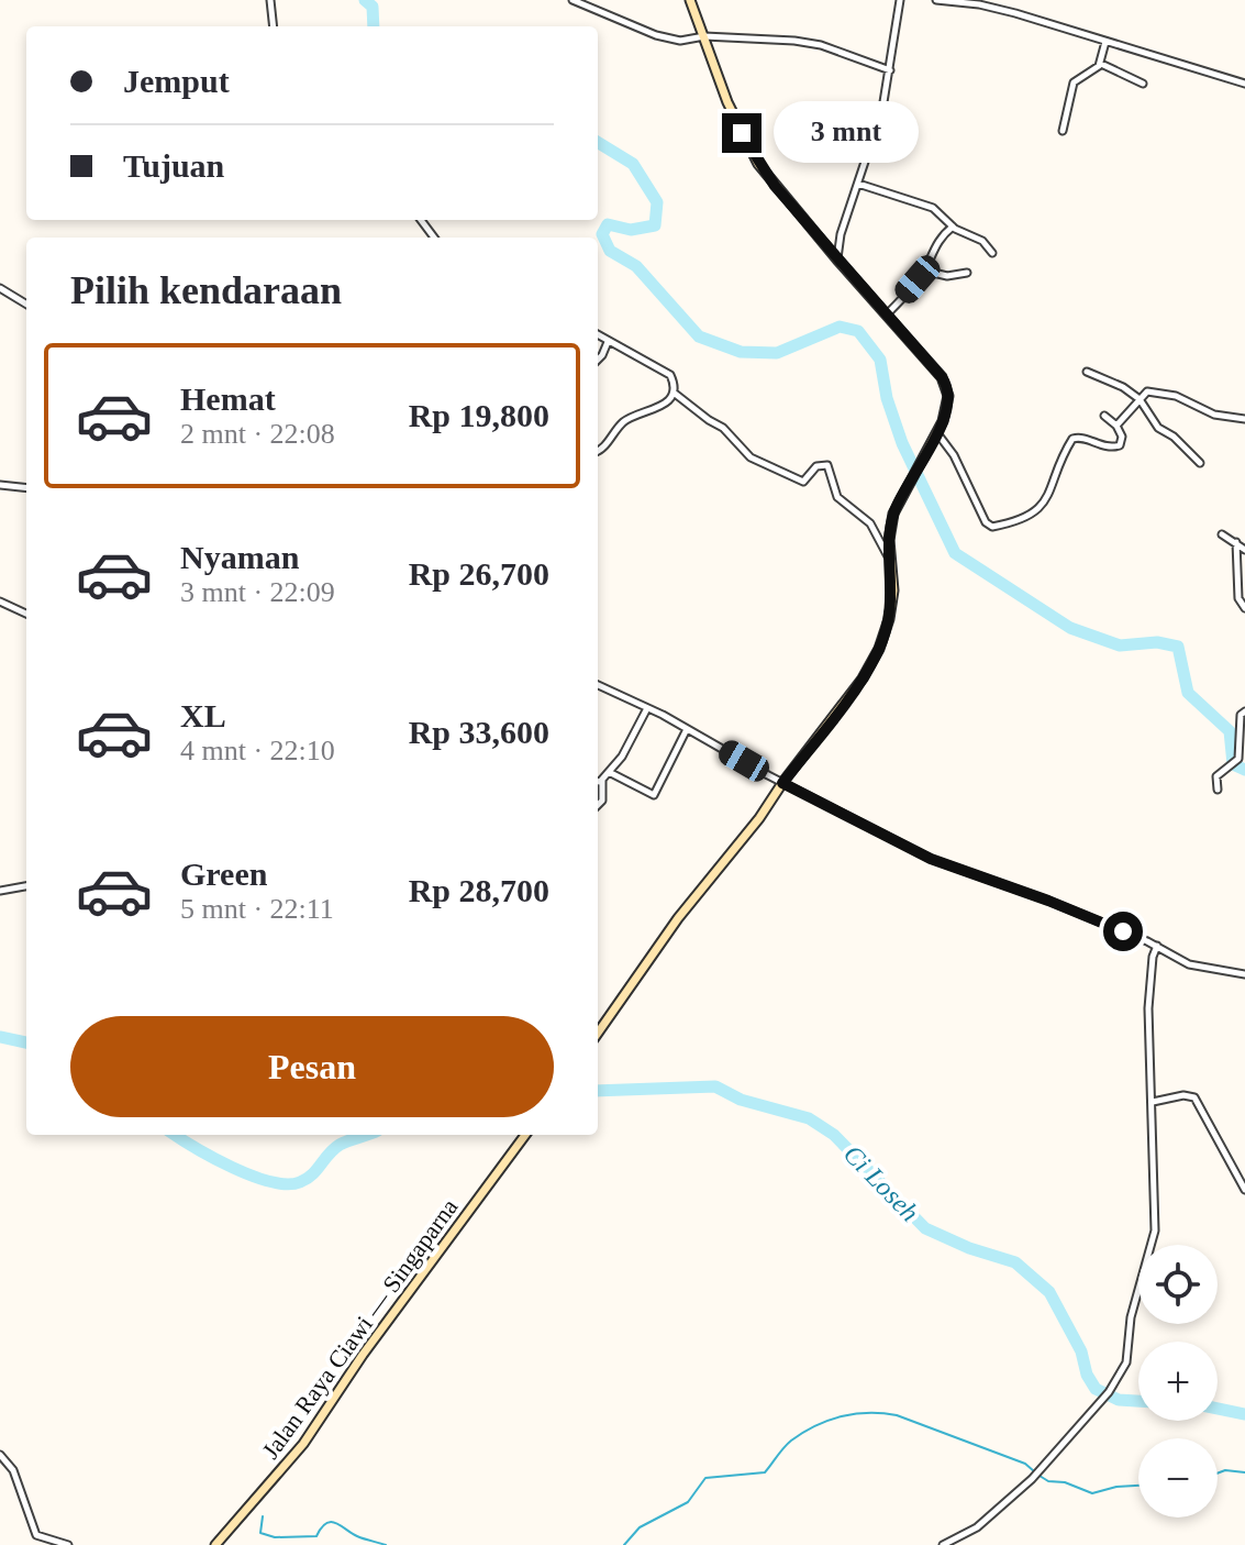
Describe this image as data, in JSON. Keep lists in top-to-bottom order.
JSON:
{
  "streets": {
    "main road": ["Jalan Raya Ciawi — Singaparna"]
  },
  "water": ["Ci Loseh"],
  "page": {
    "banner": ["Jemput", "Tujuan"],
    "bubble": "3 mnt",
    "heading": "Pilih kendaraan",
    "list": [
      {
        "name": "Hemat",
        "note": "2 mnt · 22:08",
        "value": "Rp 19,800"
      },
      {
        "name": "Nyaman",
        "note": "3 mnt · 22:09",
        "value": "Rp 26,700"
      },
      {
        "name": "XL",
        "note": "4 mnt · 22:10",
        "value": "Rp 33,600"
      },
      {
        "name": "Green",
        "note": "5 mnt · 22:11",
        "value": "Rp 28,700"
      }
    ],
    "buttons": "Pesan",
    "map_buttons": ["+", "−"]
  }
}
